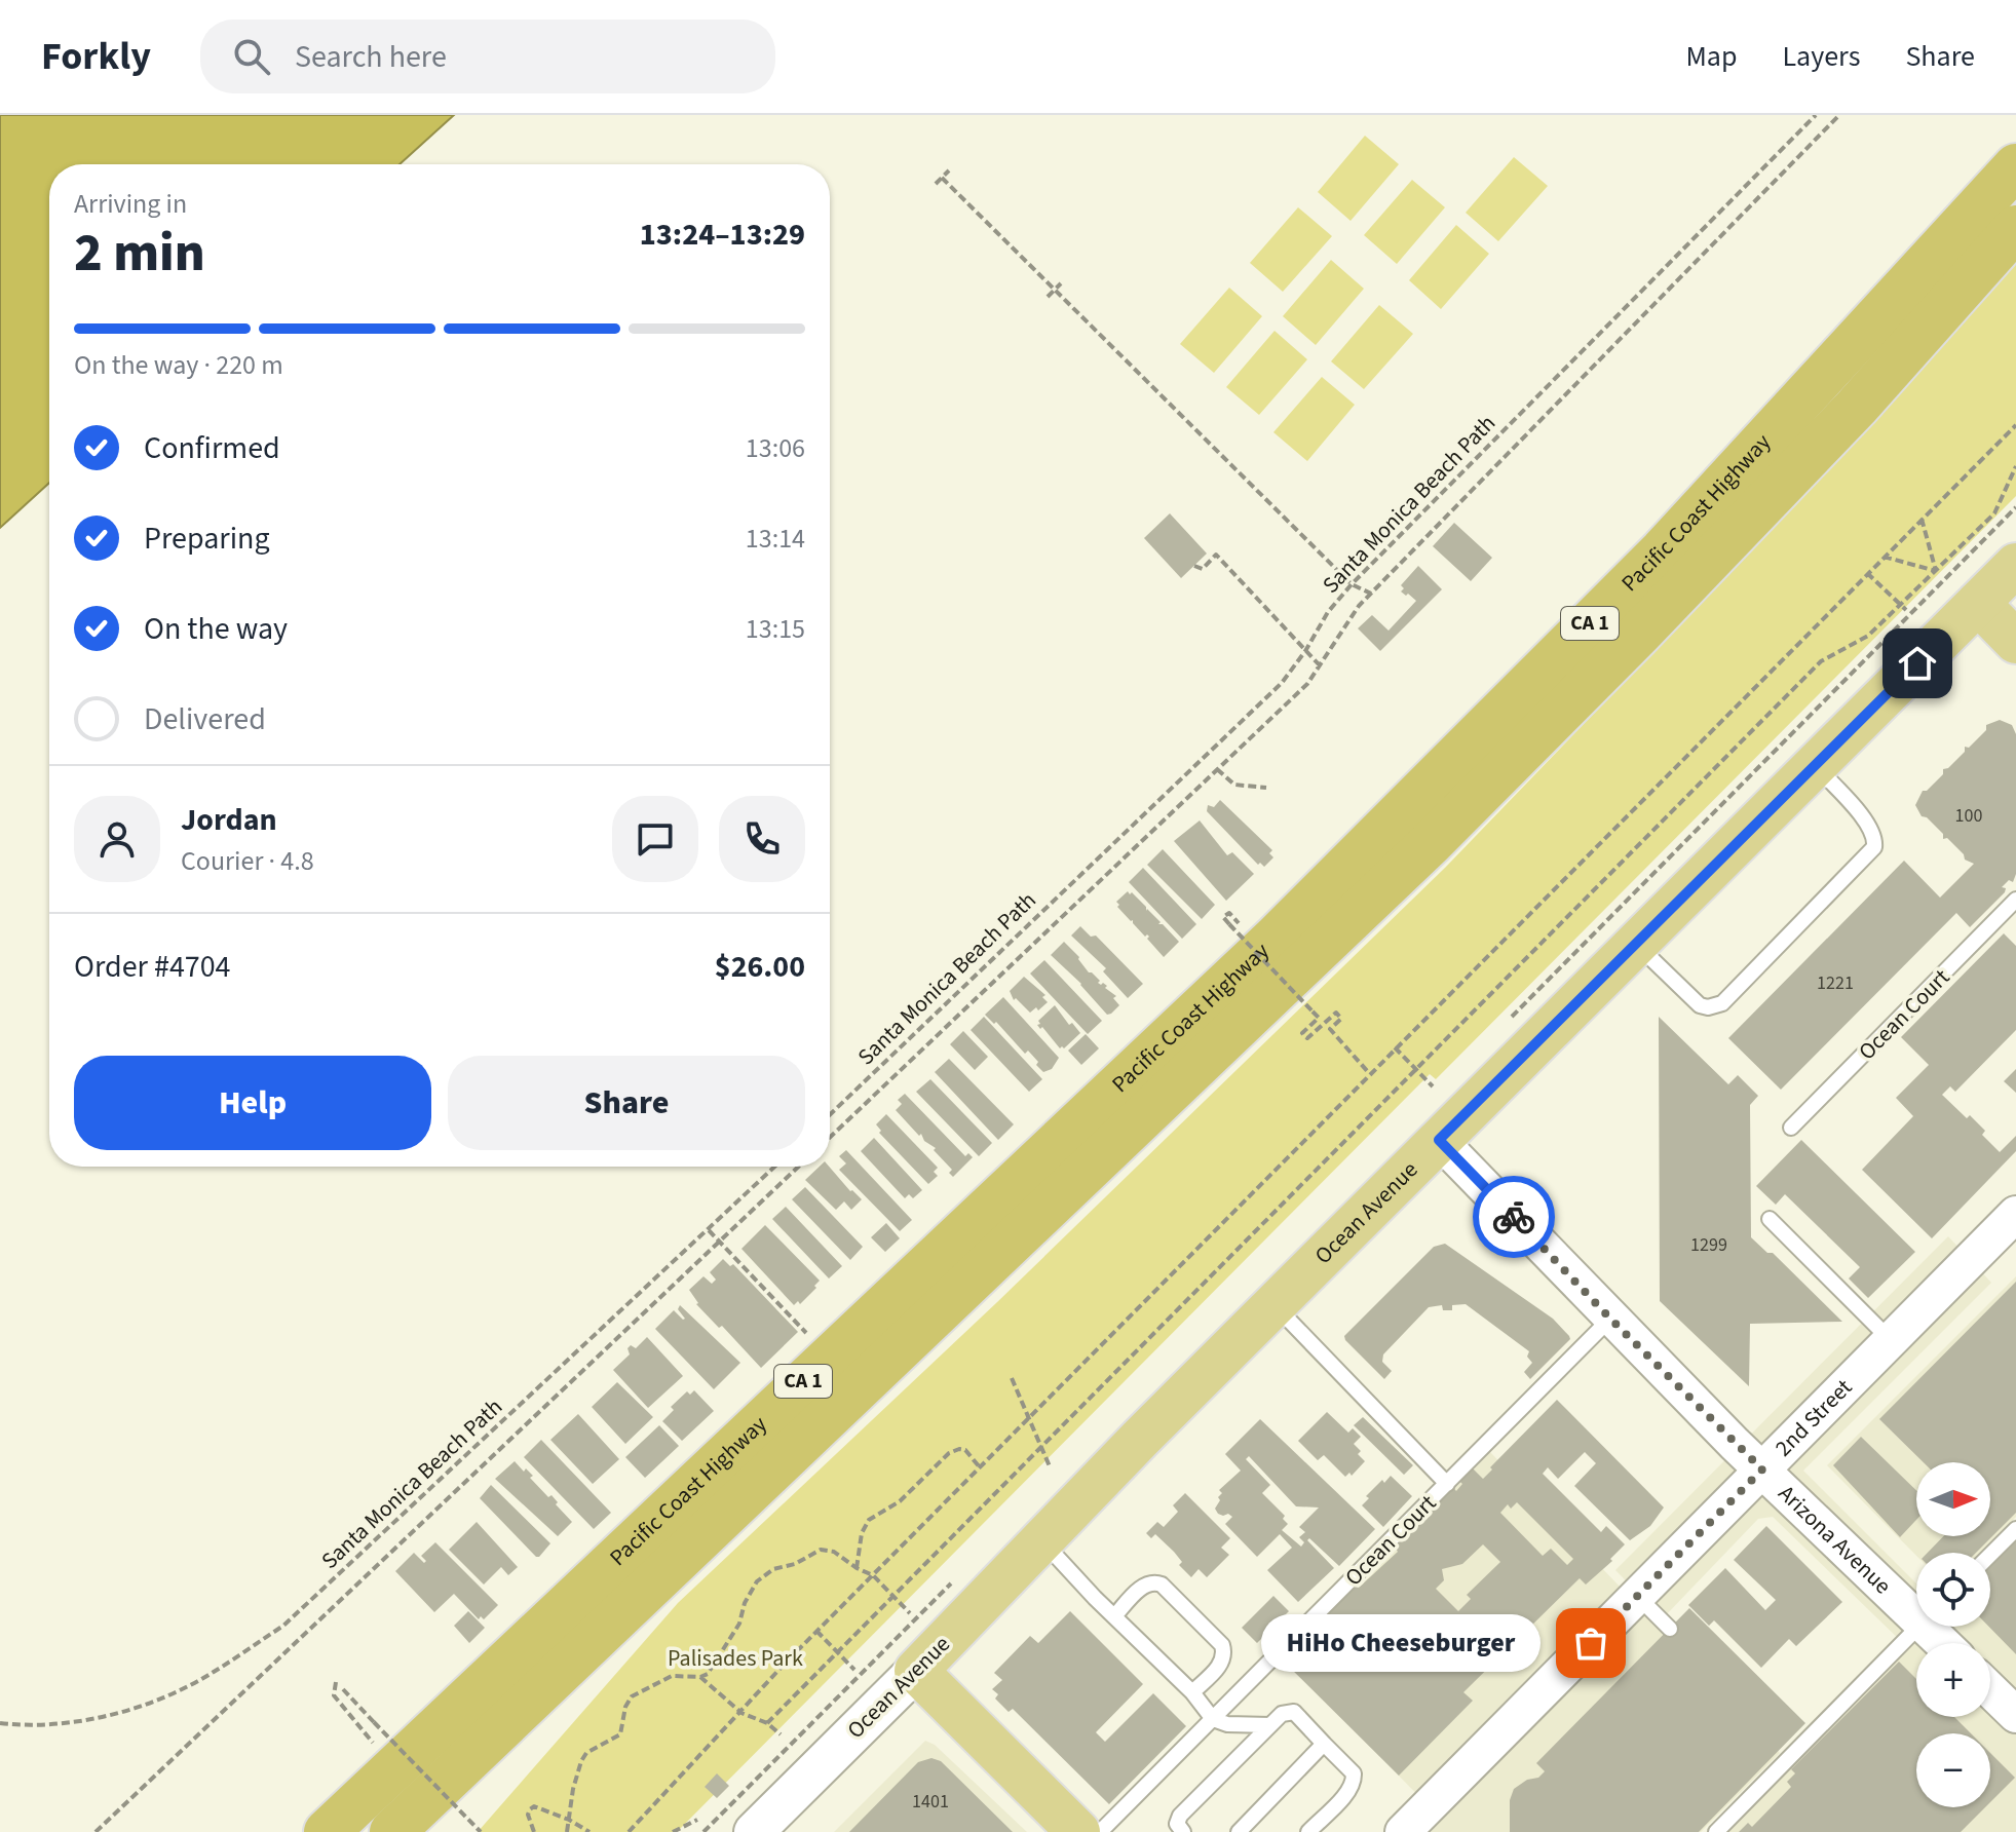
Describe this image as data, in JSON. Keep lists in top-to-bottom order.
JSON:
{
  "streets": {
    "highway": ["Pacific Coast Highway", "CA 1"],
    "main road": ["Ocean Avenue"],
    "street": ["2nd Street", "Arizona Avenue"],
    "lane": ["Ocean Court"],
    "path": ["Santa Monica Beach Path"]
  },
  "crossings": [
    ["Ocean Court", "Arizona Avenue"],
    ["Ocean Avenue", "Arizona Avenue"],
    ["2nd Street", "Arizona Avenue"]
  ],
  "parks": ["Palisades Park"],
  "places": ["HiHo Cheeseburger"],
  "house_numbers": [
    "100",
    "1221",
    "1299",
    "1401"
  ],
  "north": "right",
  "page": {
    "header": "Forkly",
    "search": "Search here",
    "nav": ["Map", "Layers", "Share"],
    "heading": ["2 min", "Arriving in", "13:24–13:29"],
    "panel": [
      "Jordan",
      "Courier · 4.8",
      "Order #4704",
      "$26.00"
    ],
    "bar": "On the way · 220 m",
    "list": [
      ["Confirmed", "13:06"],
      ["Preparing", "13:14"],
      ["On the way", "13:15"],
      "Delivered"
    ],
    "buttons": ["Help", "Share"],
    "map_buttons": ["+", "−"],
    "bubble": "HiHo Cheeseburger"
  }
}
